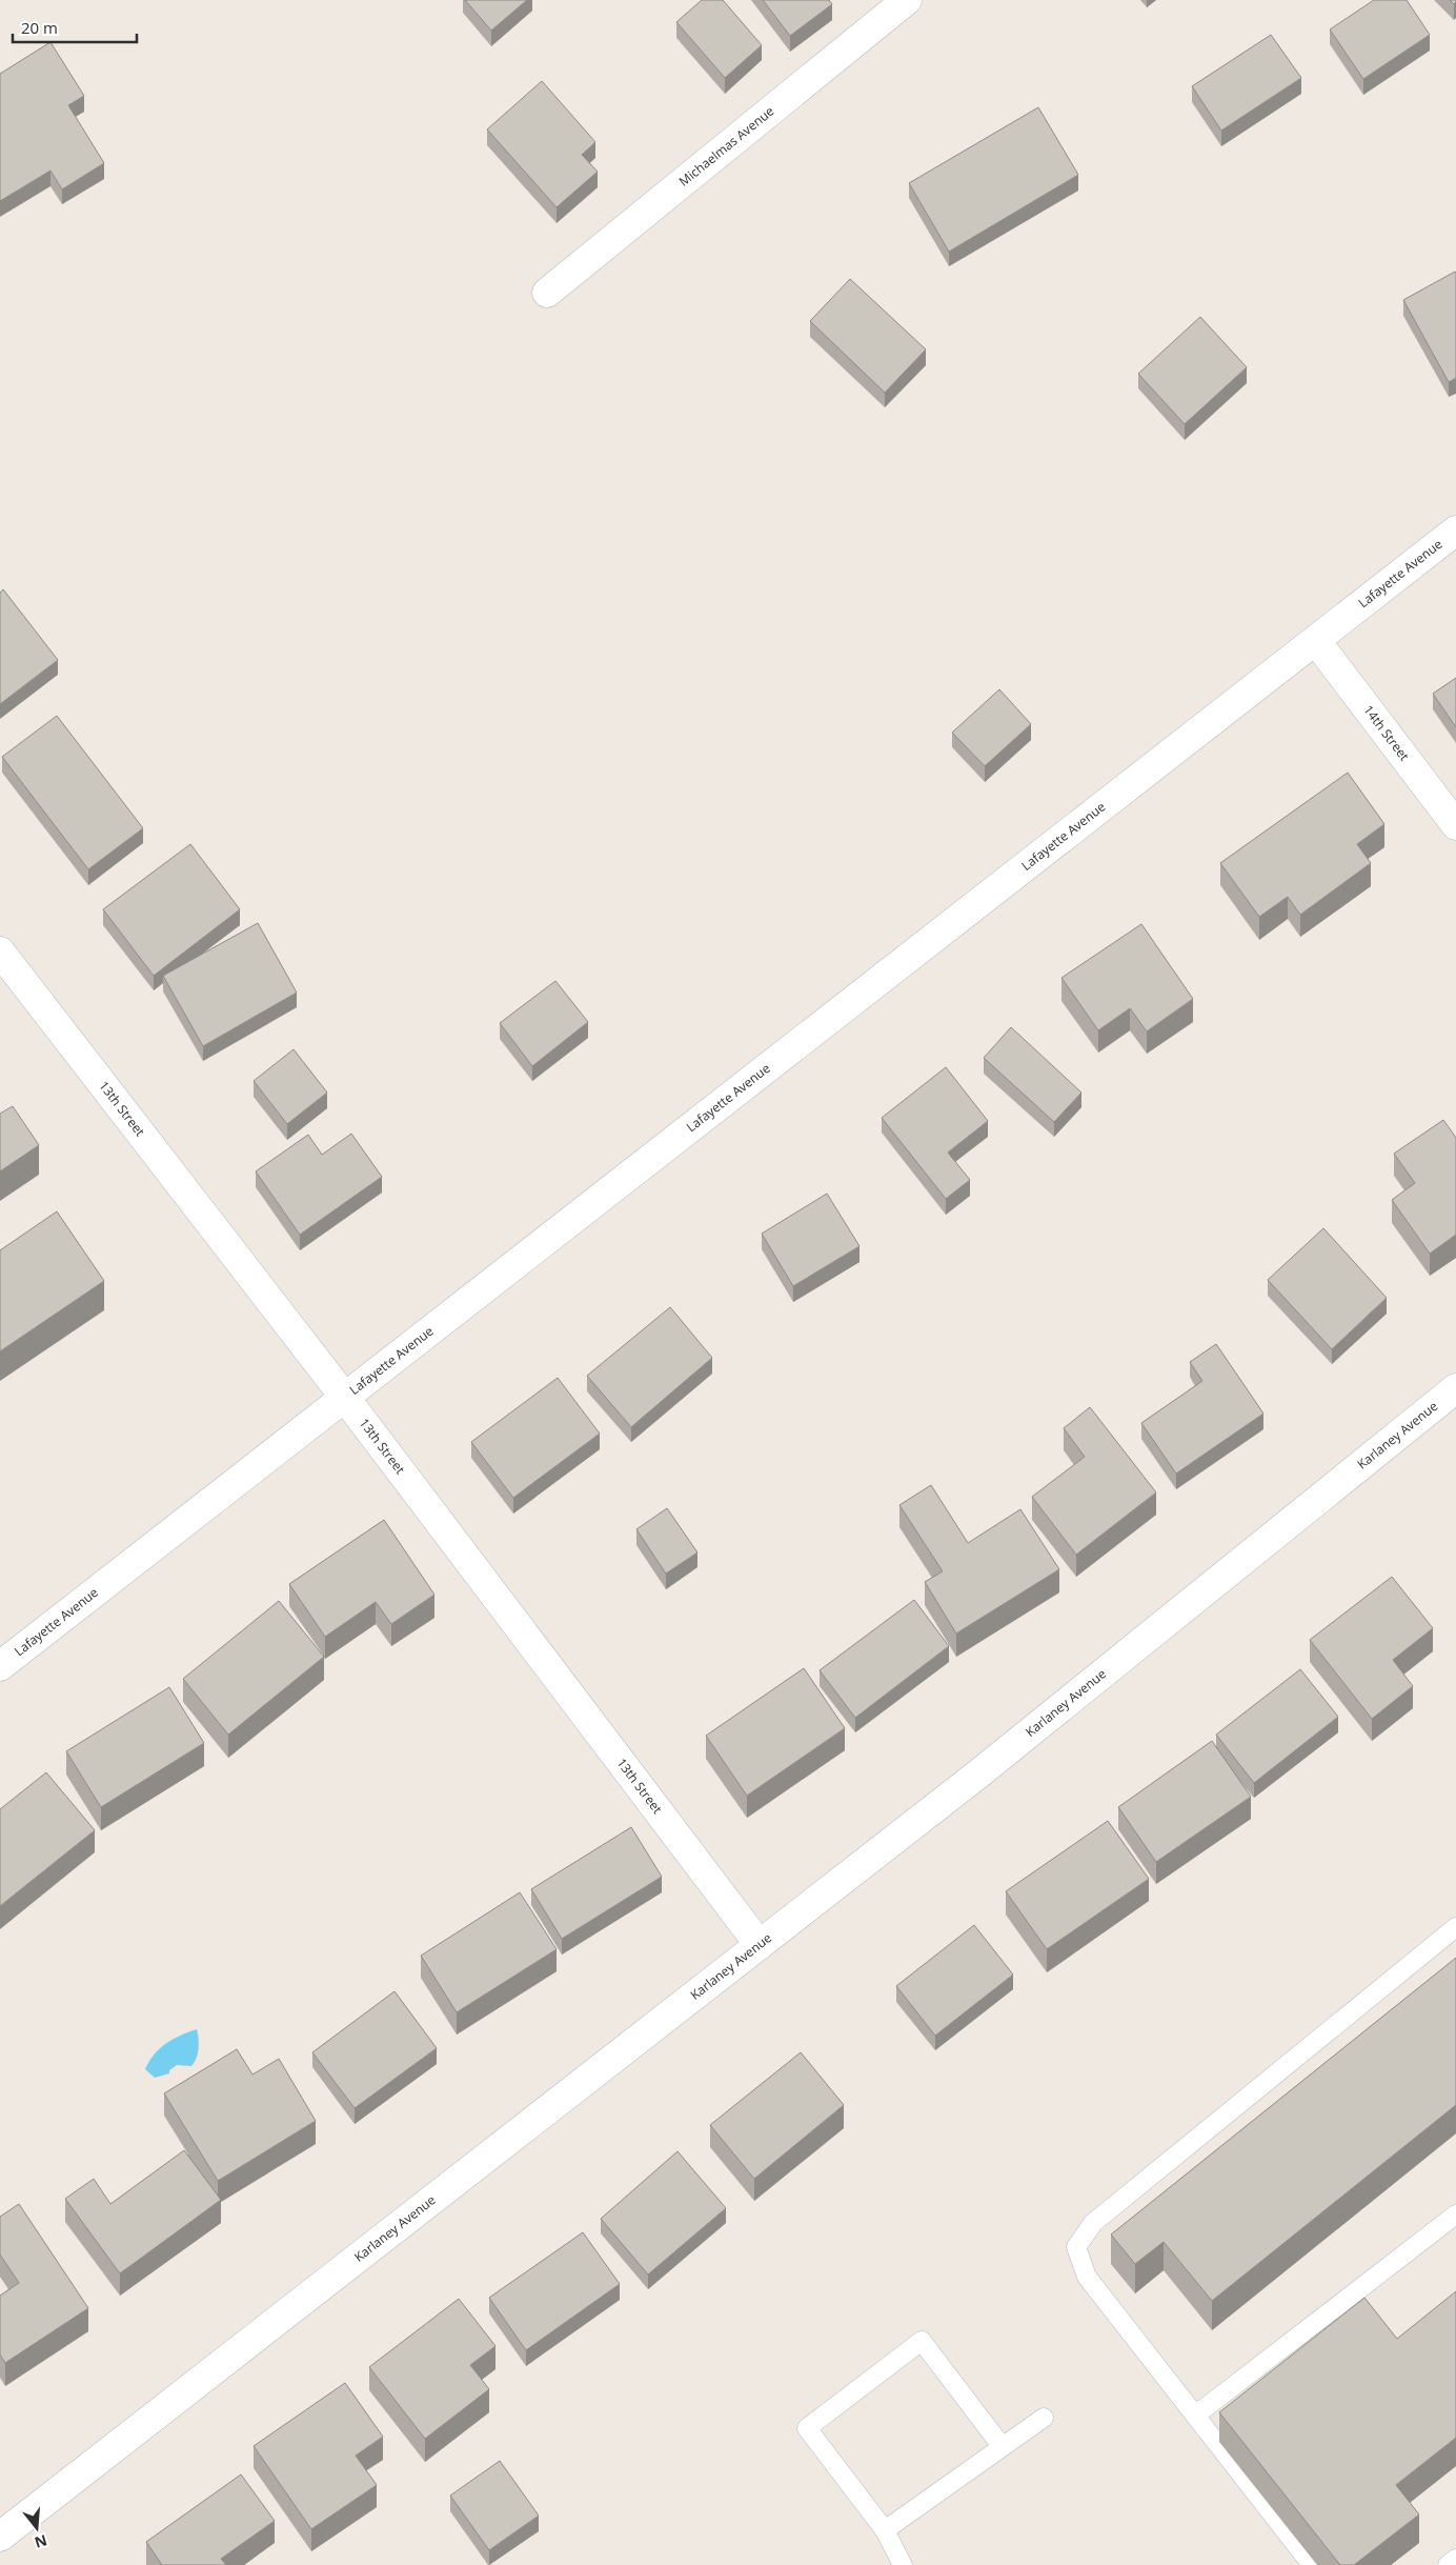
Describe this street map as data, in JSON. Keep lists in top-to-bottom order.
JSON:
{
  "streets": {
    "street": [
      "Michaelmas Avenue",
      "Lafayette Avenue",
      "14th Street",
      "13th Street",
      "Karlaney Avenue"
    ]
  },
  "crossings": [
    ["Lafayette Avenue", "14th Street"],
    ["Lafayette Avenue", "13th Street"],
    ["13th Street", "Karlaney Avenue"]
  ],
  "scale_bar": "20 m",
  "north": "bottom"
}
